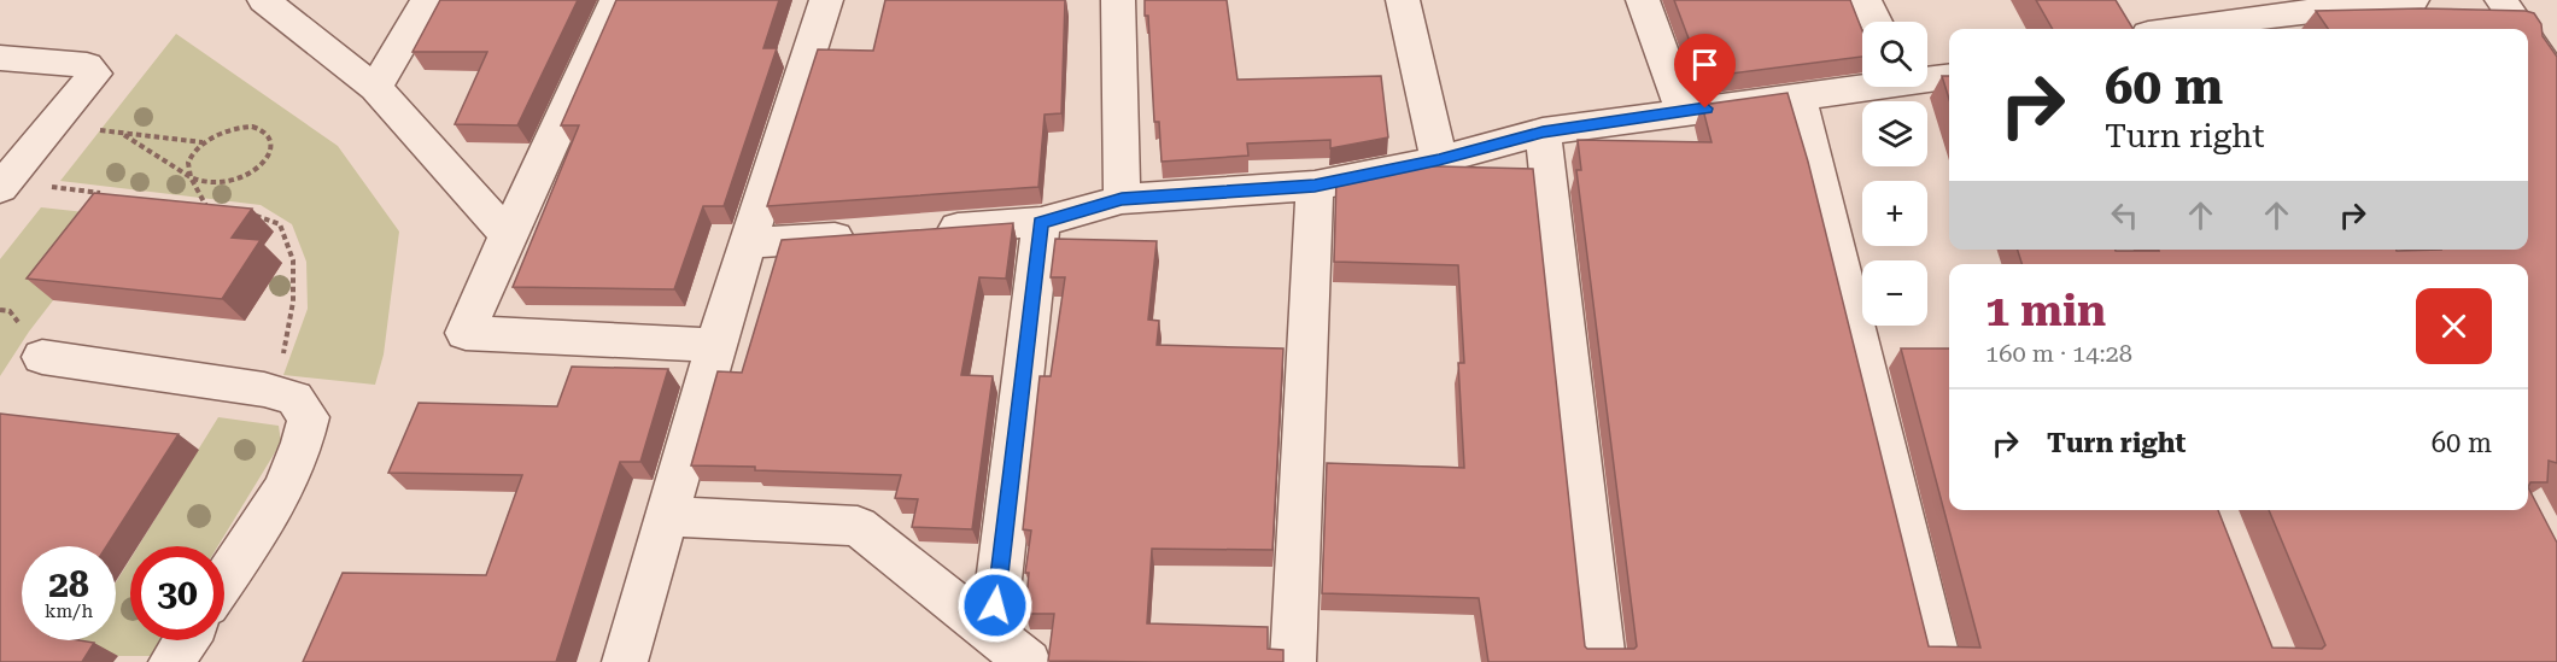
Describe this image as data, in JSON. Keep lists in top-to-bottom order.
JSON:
{
  "page": {
    "map_buttons": ["+", "−"],
    "turn": ["60 m", "Turn right"],
    "heading": ["1 min", "160 m · 14:28"],
    "list": [
      {
        "name": "Turn right",
        "value": "60 m"
      }
    ],
    "speed": "28 km/h",
    "limit": "30"
  }
}
